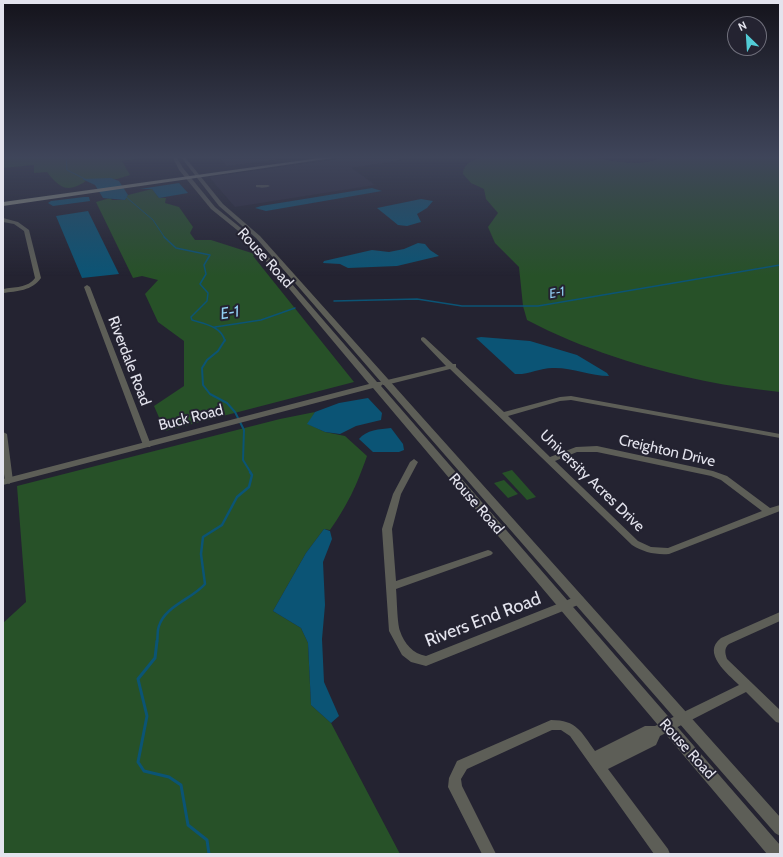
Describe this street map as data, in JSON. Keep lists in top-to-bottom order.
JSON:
{
  "streets": {
    "street": [
      "Rouse Road",
      "Riverdale Road",
      "Buck Road",
      "Creighton Drive",
      "University Acres Drive",
      "Rivers End Road"
    ]
  },
  "crossings": [
    ["Rouse Road", "Buck Road"],
    ["Rouse Road", "Rivers End Road"],
    ["Riverdale Road", "Buck Road"],
    ["Buck Road", "University Acres Drive"],
    ["Creighton Drive", "University Acres Drive"]
  ],
  "water": ["E-1"],
  "north": "top left"
}
